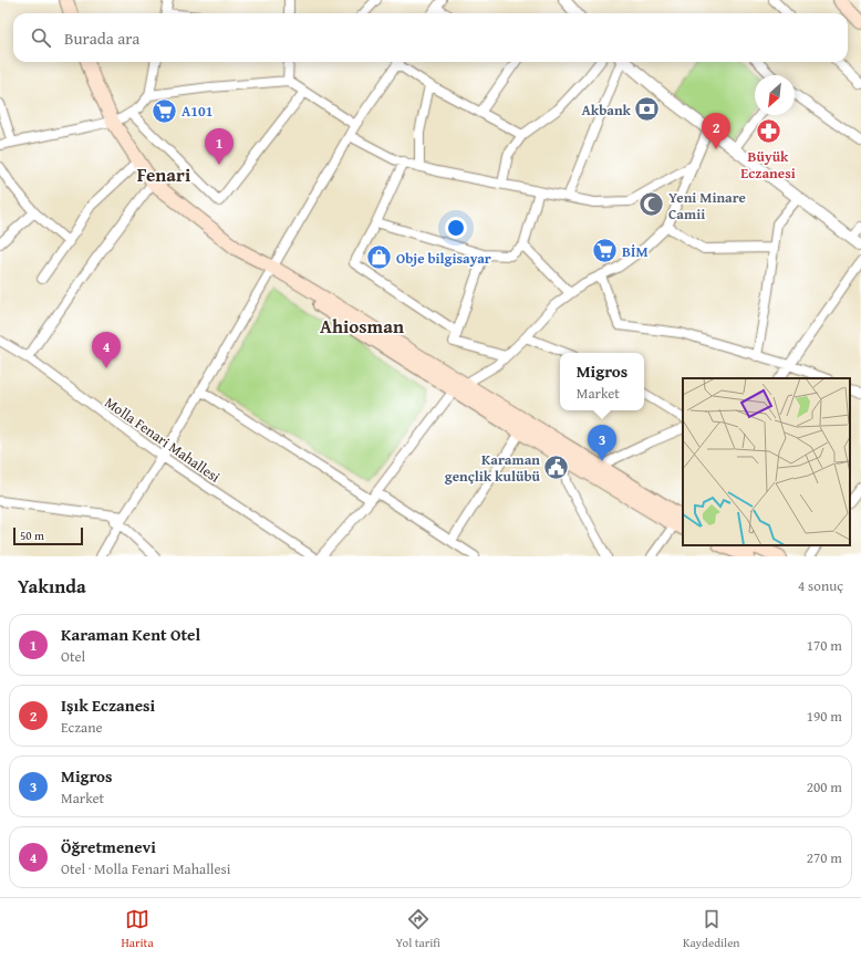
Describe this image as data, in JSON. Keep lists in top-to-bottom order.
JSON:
{
  "streets": {
    "street": ["Molla Fenari Mahallesi"]
  },
  "districts": ["Fenari", "Ahiosman"],
  "places": {
    "bank": ["Akbank"],
    "supermarket": ["A101", "BİM"],
    "pharmacy": ["Büyük Eczanesi"],
    "mosque": ["Yeni Minare Camii"],
    "shop": ["Obje bilgisayar"],
    "public building": ["Karaman gençlik kulübü"]
  },
  "scale_bar": "50 m",
  "north": "bottom left",
  "page": {
    "search": "Burada ara",
    "pins": [
      "2",
      "1",
      "4",
      "3"
    ],
    "popup": ["Migros", "Market"],
    "scale": "50 m",
    "heading": ["Yakında", "4 sonuç"],
    "list": [
      {
        "mark": "1",
        "name": "Karaman Kent Otel",
        "note": "Otel",
        "value": "170 m"
      },
      {
        "mark": "2",
        "name": "Işık Eczanesi",
        "note": "Eczane",
        "value": "190 m"
      },
      {
        "mark": "3",
        "name": "Migros",
        "note": "Market",
        "value": "200 m"
      },
      {
        "mark": "4",
        "name": "Öğretmenevi",
        "note": "Otel · Molla Fenari Mahallesi",
        "value": "270 m"
      }
    ],
    "nav": ["Harita", "Yol tarifi", "Kaydedilen"]
  }
}
